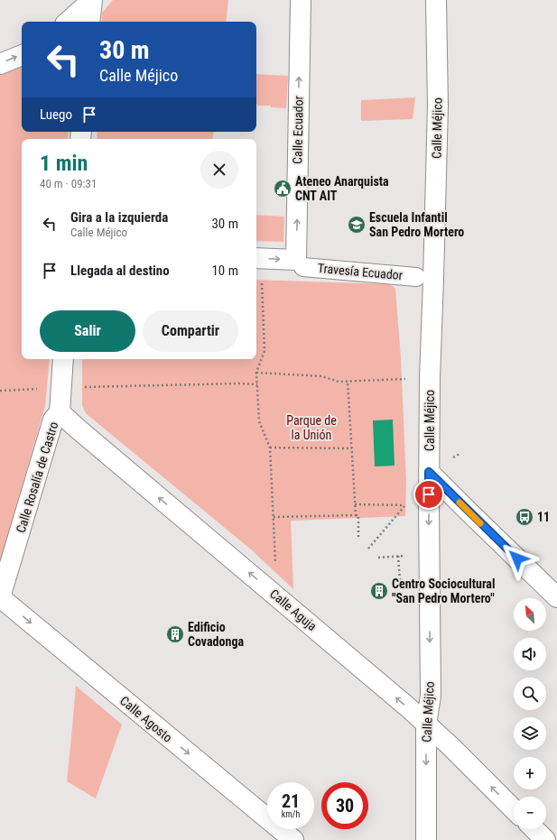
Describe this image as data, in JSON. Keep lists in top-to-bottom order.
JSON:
{
  "streets": {
    "street": [
      "Calle Méjico",
      "Calle Ecuador",
      "Travesía Ecuador",
      "Calle Rosalía de Castro",
      "Calle Aguja",
      "Calle Agosto"
    ]
  },
  "crossings": [
    ["Calle Méjico", "Calle Aguja"],
    ["Calle Ecuador", "Travesía Ecuador"],
    ["Calle Rosalía de Castro", "Calle Aguja"],
    ["Calle Rosalía de Castro", "Calle Agosto"]
  ],
  "one_way": [
    "Calle Méjico",
    "Calle Ecuador",
    "Calle Aguja",
    "Calle Agosto"
  ],
  "parks": ["Parque de la Unión"],
  "places": {
    "public building": ["Ateneo Anarquista CNT AIT"],
    "school or university": ["Escuela Infantil San Pedro Mortero"],
    "bus stop": ["11"],
    "building": ["Centro Sociocultural \"San Pedro Mortero\"", "Edificio Covadonga"]
  },
  "north": "top left",
  "page": {
    "turn": ["30 m", "Calle Méjico"],
    "then": "Luego",
    "heading": ["1 min", "40 m · 09:31"],
    "list": [
      {
        "name": "Gira a la izquierda",
        "note": "Calle Méjico",
        "value": "30 m"
      },
      {
        "name": "Llegada al destino",
        "value": "10 m"
      }
    ],
    "buttons": ["Salir", "Compartir"],
    "map_buttons": ["+", "−"],
    "speed": "21 km/h",
    "limit": "30"
  }
}
